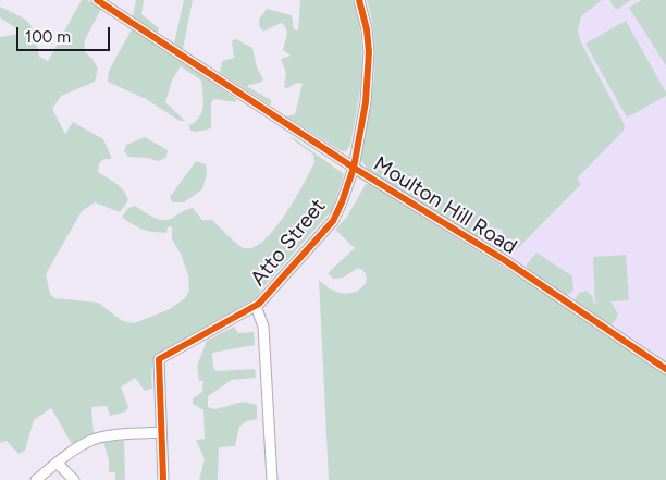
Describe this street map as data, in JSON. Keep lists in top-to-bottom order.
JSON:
{
  "streets": {
    "street": ["Moulton Hill Road", "Atto Street"]
  },
  "crossings": [
    ["Moulton Hill Road", "Atto Street"]
  ],
  "scale_bar": "100 m"
}
